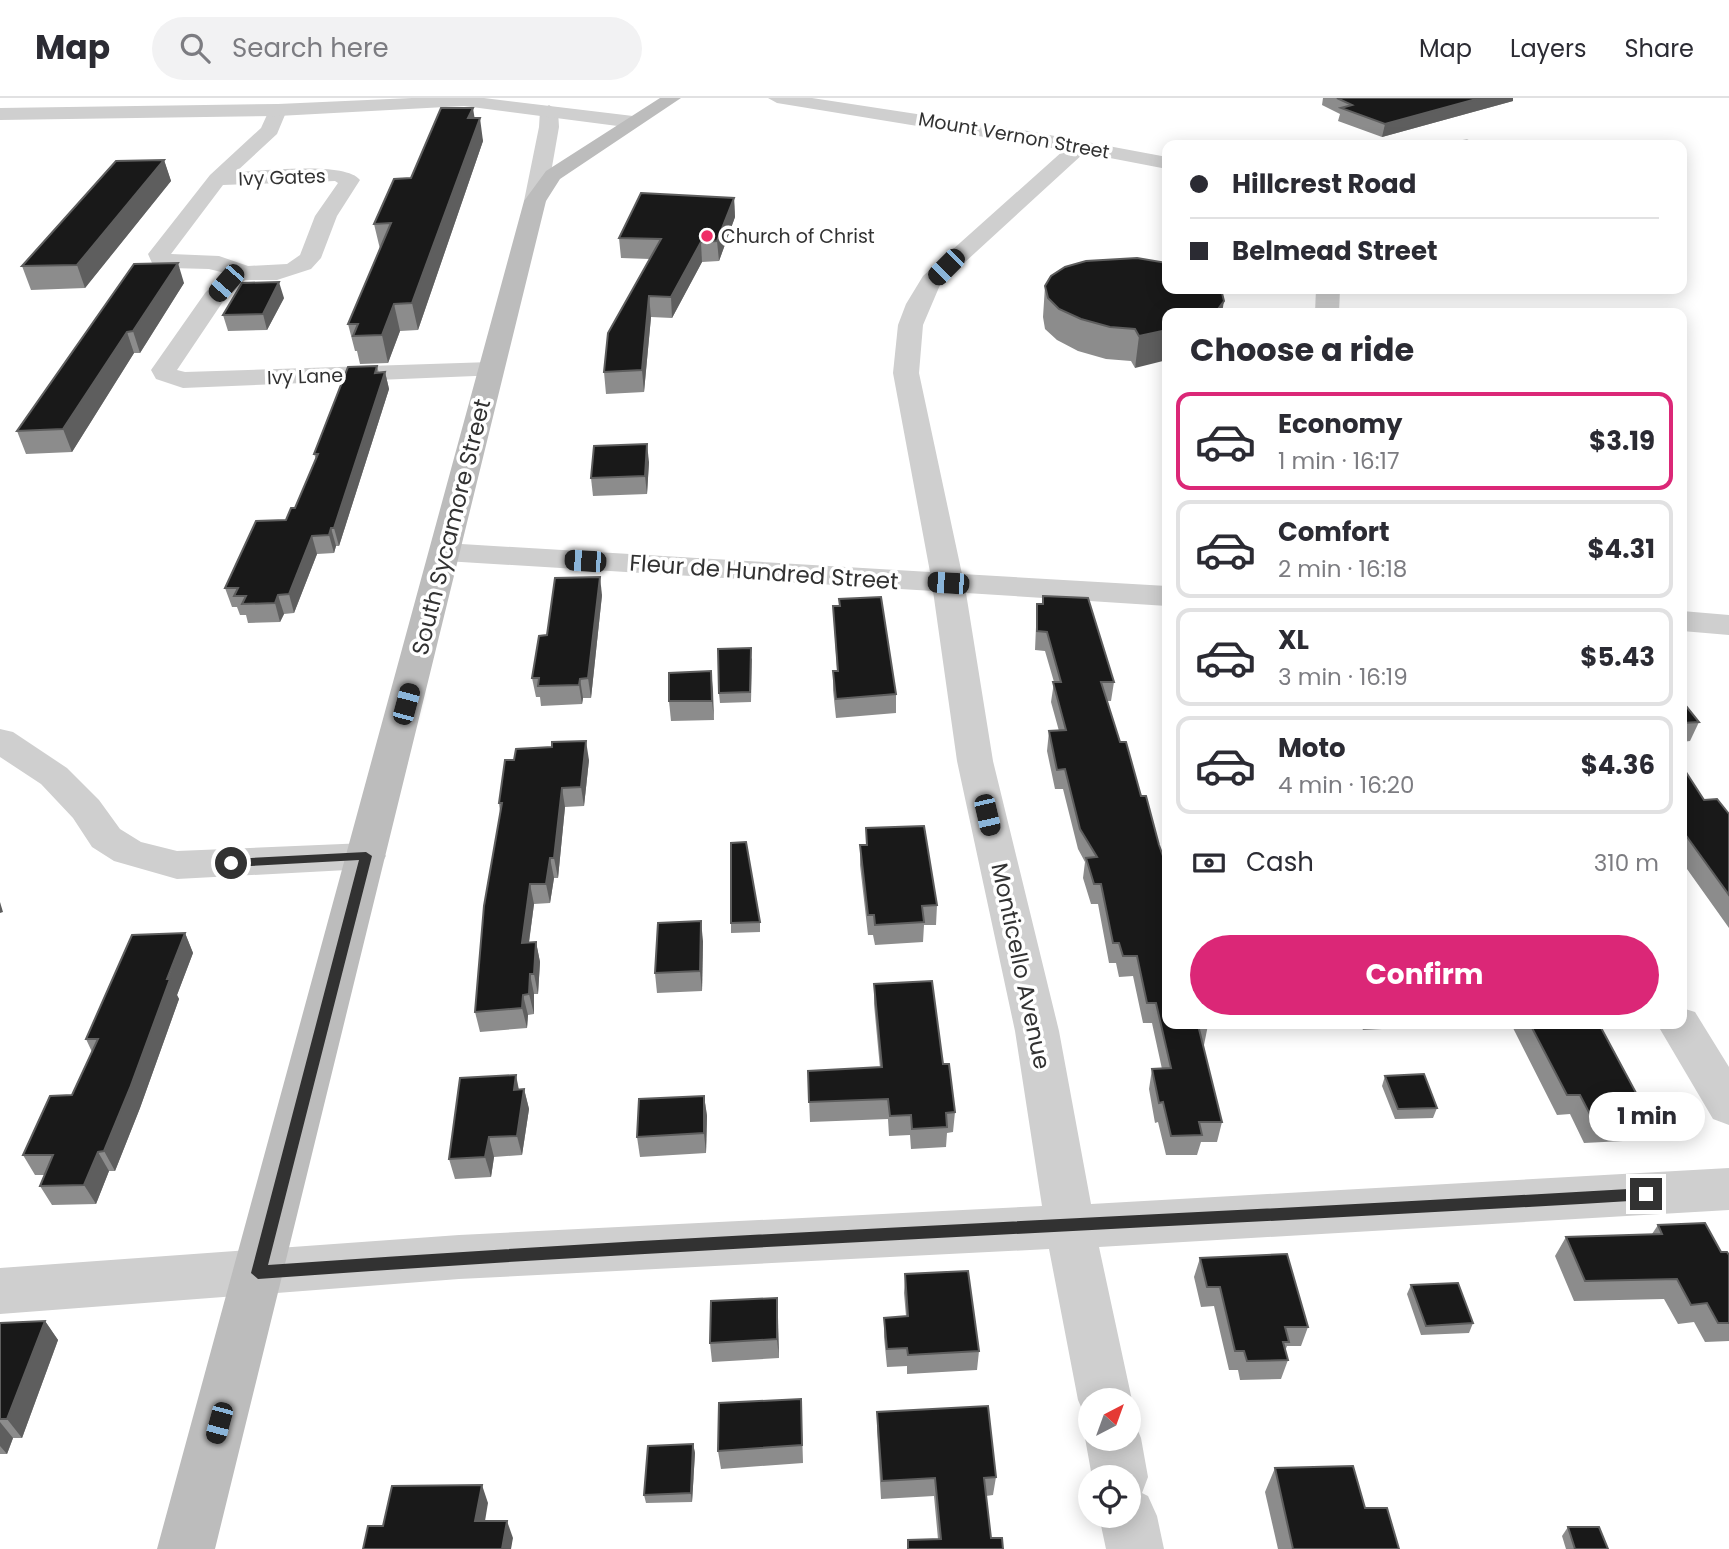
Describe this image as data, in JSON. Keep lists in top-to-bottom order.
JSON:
{
  "streets": {
    "main road": ["South Sycamore Street"],
    "street": [
      "Mount Vernon Street",
      "Ivy Gates",
      "Ivy Lane",
      "Fleur de Hundred Street",
      "Monticello Avenue"
    ]
  },
  "crossings": [
    ["Mount Vernon Street", "Monticello Avenue"],
    ["Ivy Gates", "Ivy Lane"],
    ["Ivy Lane", "South Sycamore Street"],
    ["South Sycamore Street", "Fleur de Hundred Street"],
    ["Fleur de Hundred Street", "Monticello Avenue"]
  ],
  "places": ["Church of Christ"],
  "north": "top right",
  "page": {
    "header": "Map",
    "search": "Search here",
    "nav": ["Map", "Layers", "Share"],
    "banner": ["Hillcrest Road", "Belmead Street"],
    "heading": "Choose a ride",
    "list": [
      {
        "name": "Economy",
        "note": "1 min · 16:17",
        "value": "$3.19"
      },
      {
        "name": "Comfort",
        "note": "2 min · 16:18",
        "value": "$4.31"
      },
      {
        "name": "XL",
        "note": "3 min · 16:19",
        "value": "$5.43"
      },
      {
        "name": "Moto",
        "note": "4 min · 16:20",
        "value": "$4.36"
      }
    ],
    "pay": ["Cash", "310 m"],
    "buttons": "Confirm",
    "bubble": "1 min"
  }
}
